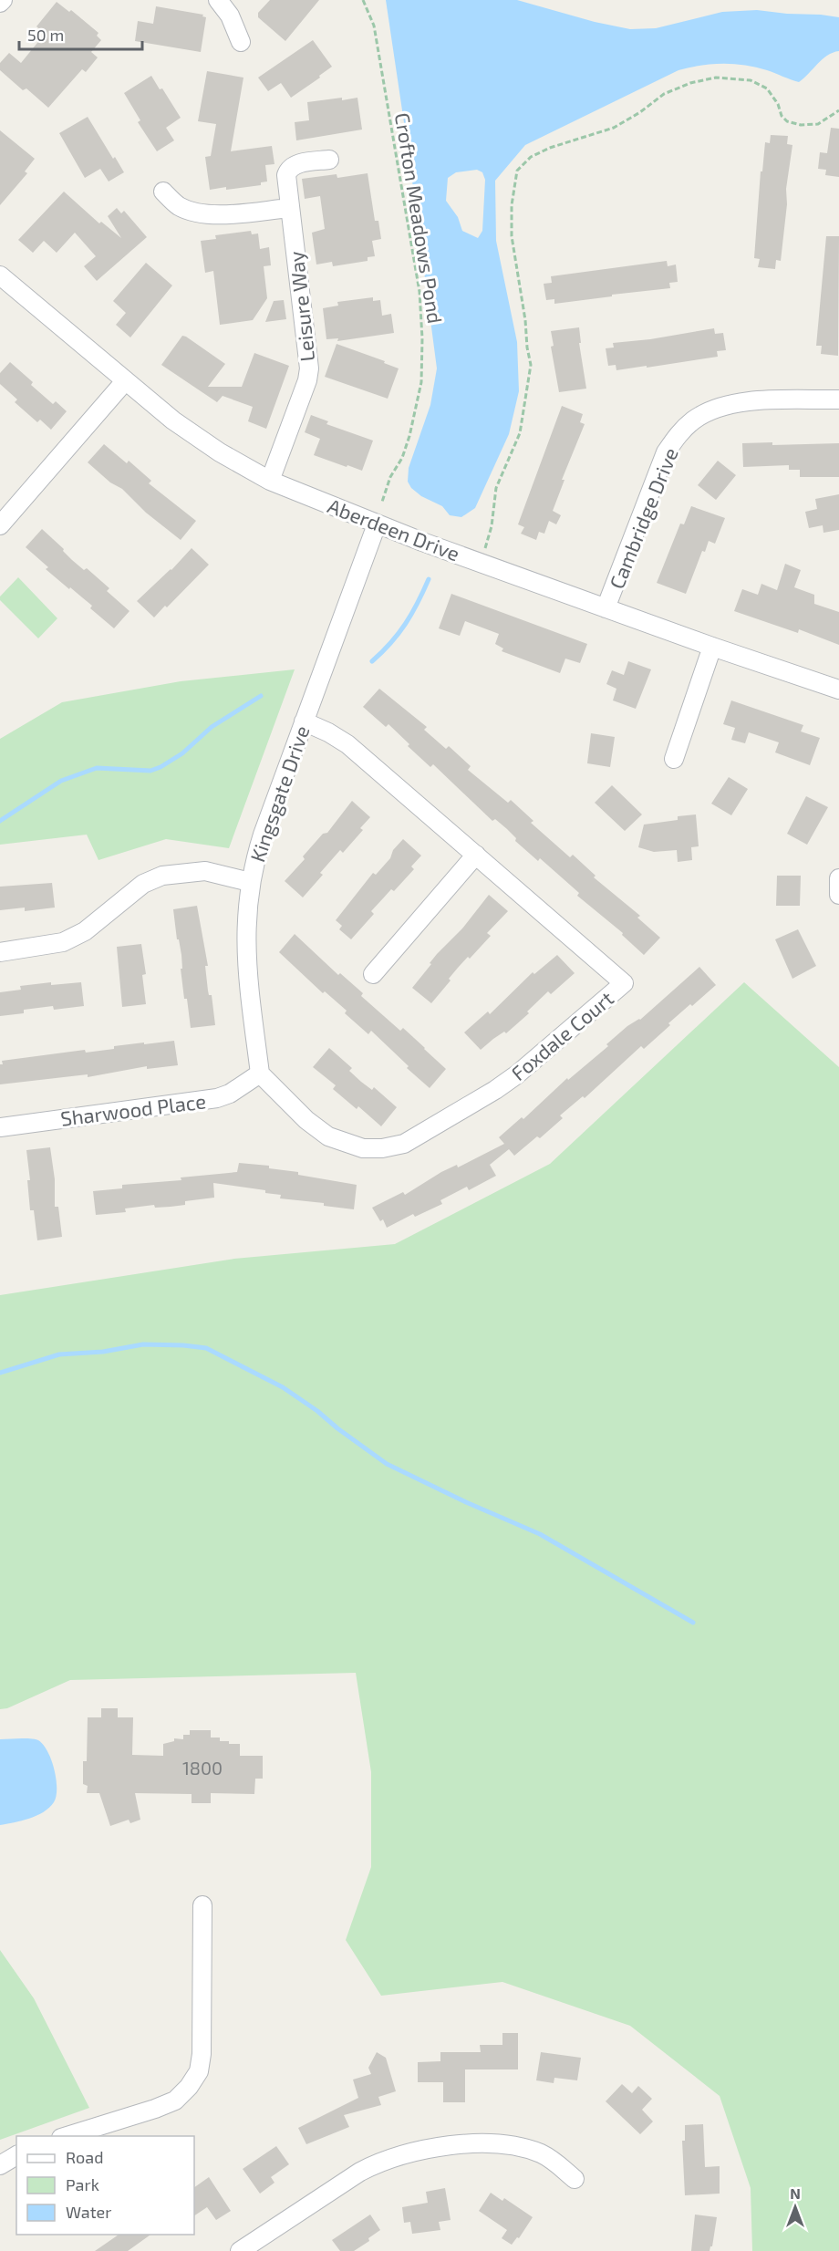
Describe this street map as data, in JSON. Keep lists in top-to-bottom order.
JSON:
{
  "streets": {
    "street": [
      "Leisure Way",
      "Cambridge Drive",
      "Aberdeen Drive",
      "Kingsgate Drive",
      "Foxdale Court",
      "Sharwood Place"
    ],
    "path": ["Crofton Meadows Pond"]
  },
  "crossings": [
    ["Leisure Way", "Aberdeen Drive"],
    ["Cambridge Drive", "Aberdeen Drive"],
    ["Aberdeen Drive", "Kingsgate Drive"],
    ["Kingsgate Drive", "Foxdale Court"],
    ["Kingsgate Drive", "Sharwood Place"],
    ["Foxdale Court", "Sharwood Place"]
  ],
  "house_numbers": ["1800"],
  "legend": ["Road", "Park", "Water"],
  "scale_bar": "50 m",
  "north": "top"
}
